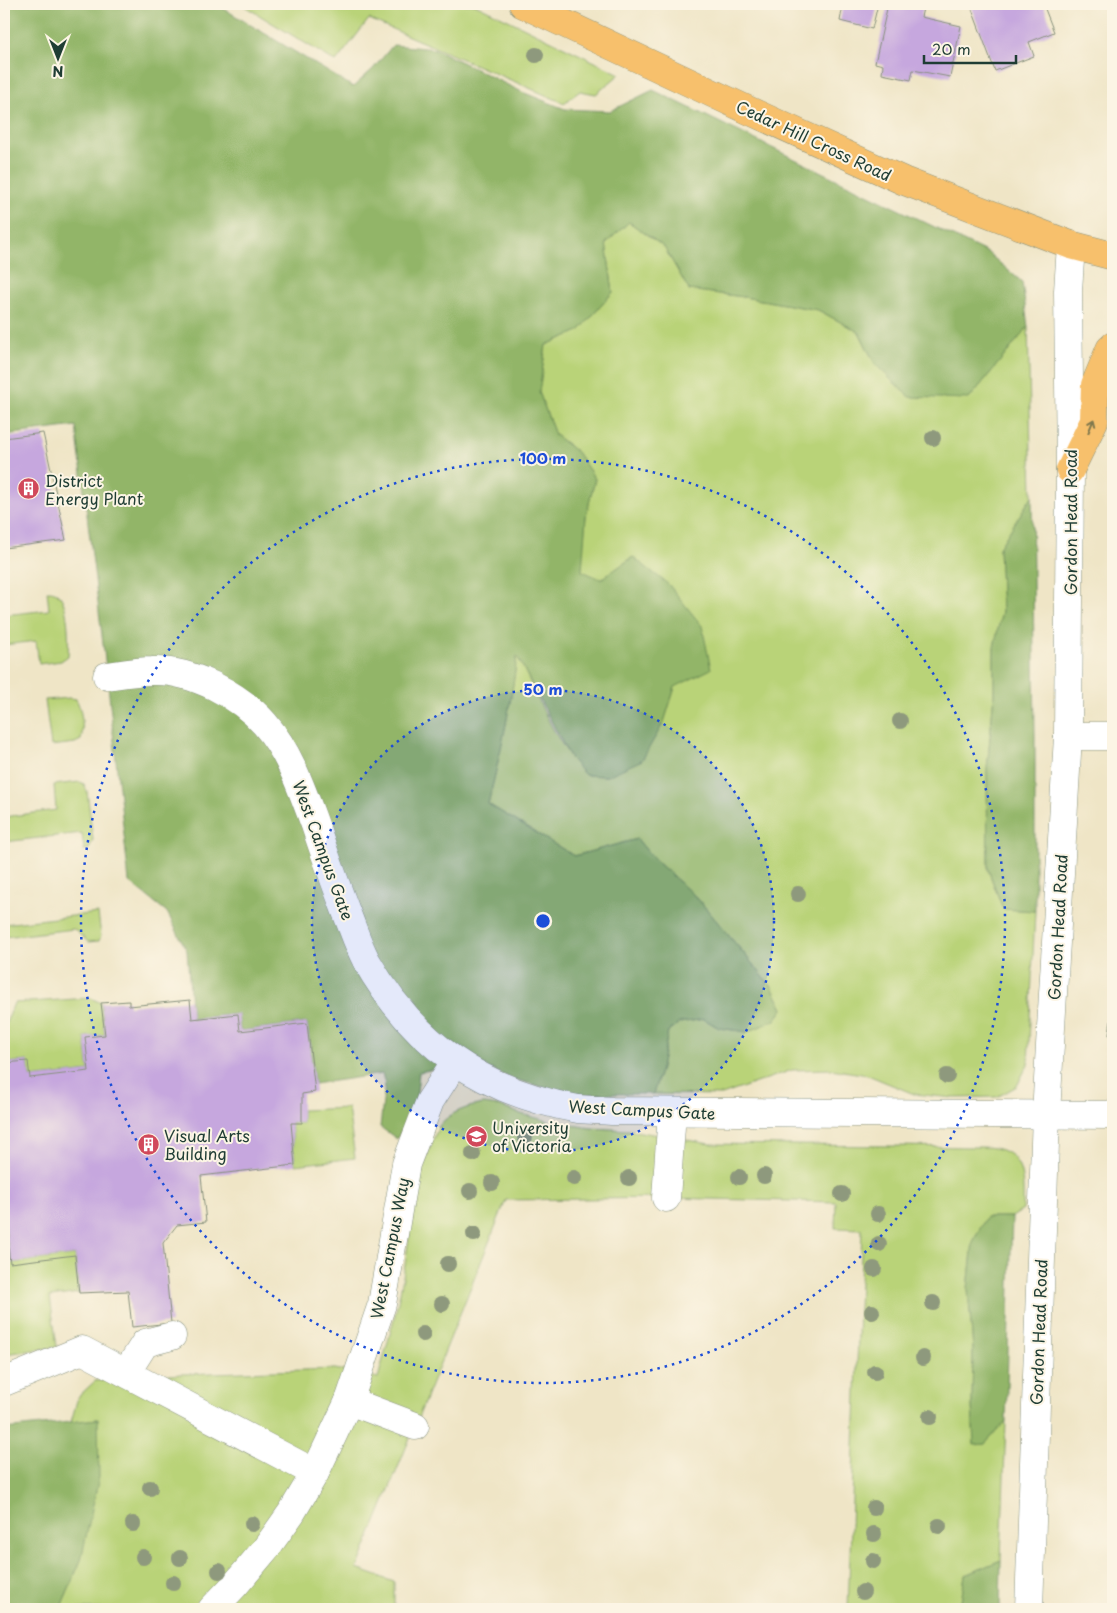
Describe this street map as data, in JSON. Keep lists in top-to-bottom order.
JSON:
{
  "streets": {
    "main road": ["Cedar Hill Cross Road"],
    "street": ["Gordon Head Road", "West Campus Gate", "West Campus Way"]
  },
  "crossings": [
    ["Cedar Hill Cross Road", "Gordon Head Road"],
    ["Gordon Head Road", "West Campus Gate"],
    ["West Campus Gate", "West Campus Way"]
  ],
  "places": {
    "building": ["District Energy Plant", "Visual Arts Building"],
    "school or university": ["University of Victoria"]
  },
  "scale_bar": "20 m",
  "north": "bottom",
  "rings": ["100 m", "50 m"]
}
